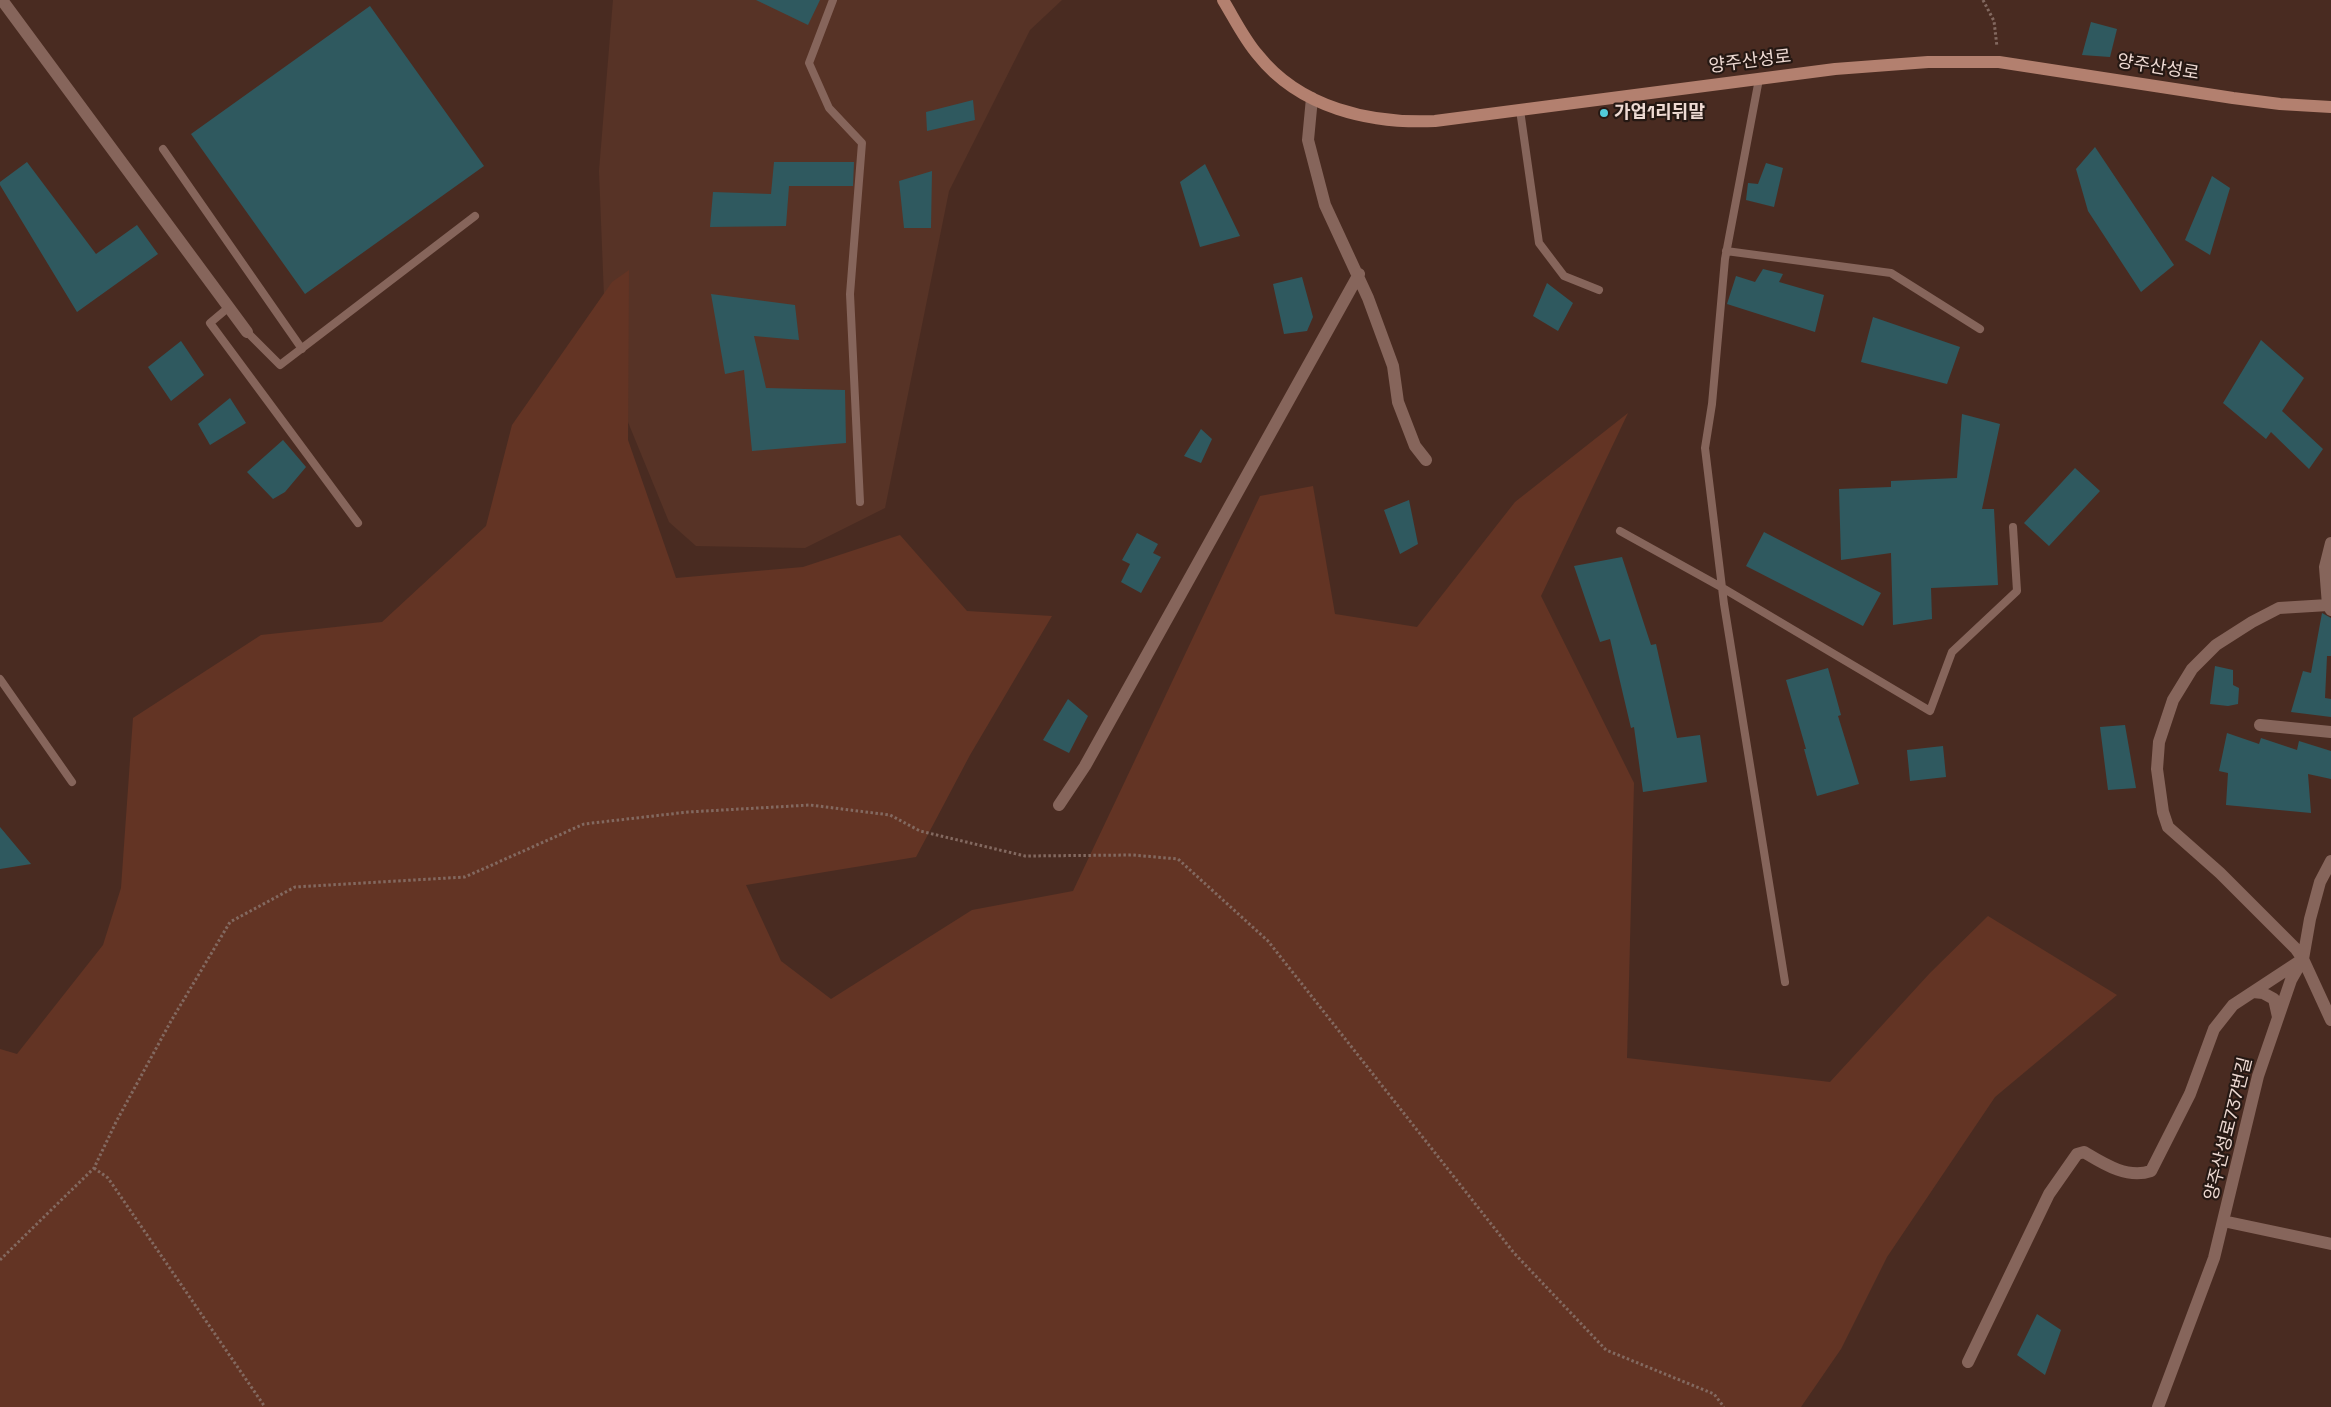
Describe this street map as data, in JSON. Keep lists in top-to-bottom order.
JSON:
{
  "streets": {
    "street": ["양주산성로", "양주산성로737번길"]
  },
  "places": ["가업1리뒤말"]
}
